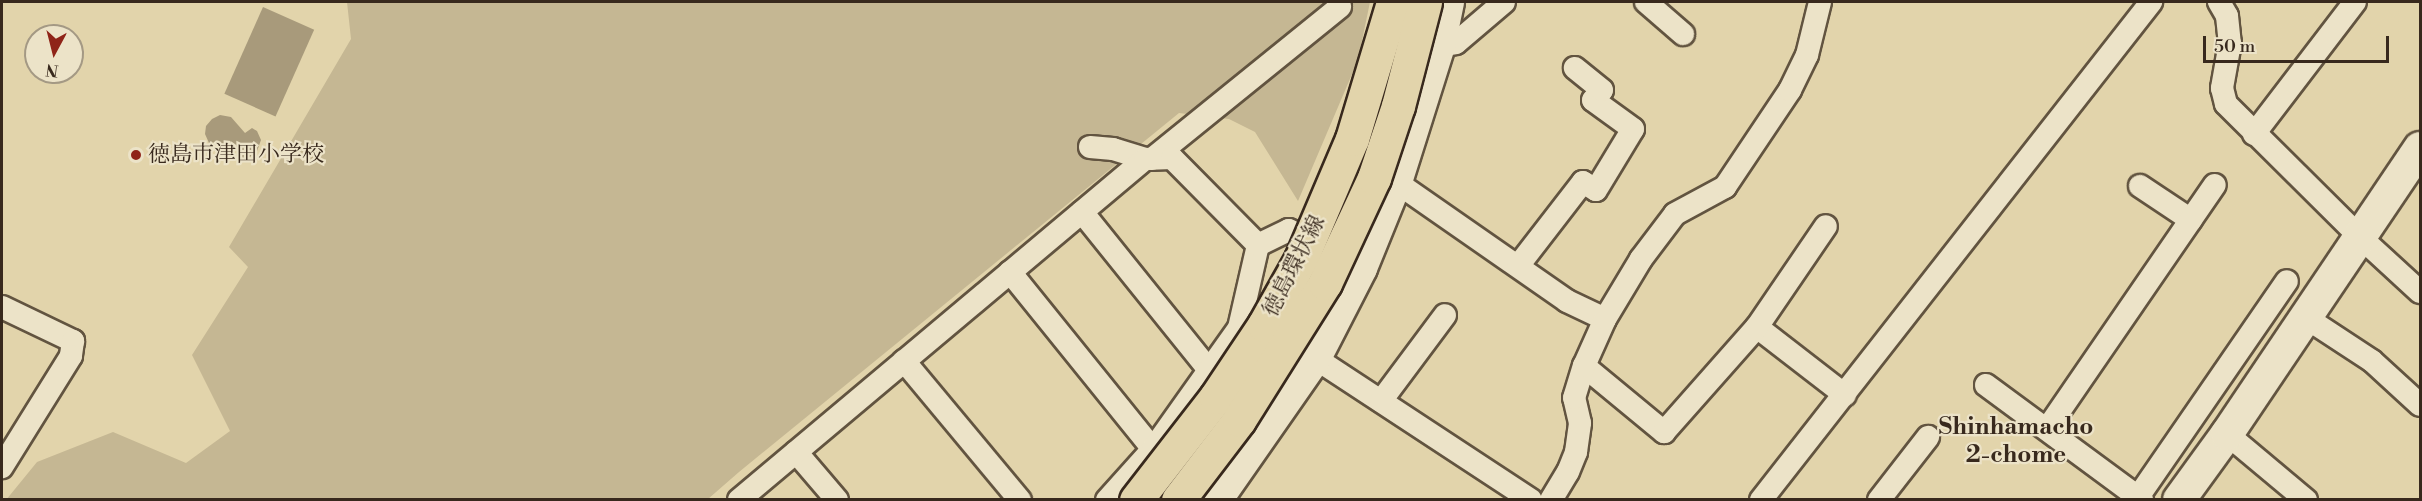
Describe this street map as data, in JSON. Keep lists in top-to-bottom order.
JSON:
{
  "streets": {
    "main road": ["徳島環状線"]
  },
  "districts": ["Shinhamacho 2-chome"],
  "places": ["徳島市津田小学校"],
  "scale_bar": "50 m",
  "north": "bottom"
}
